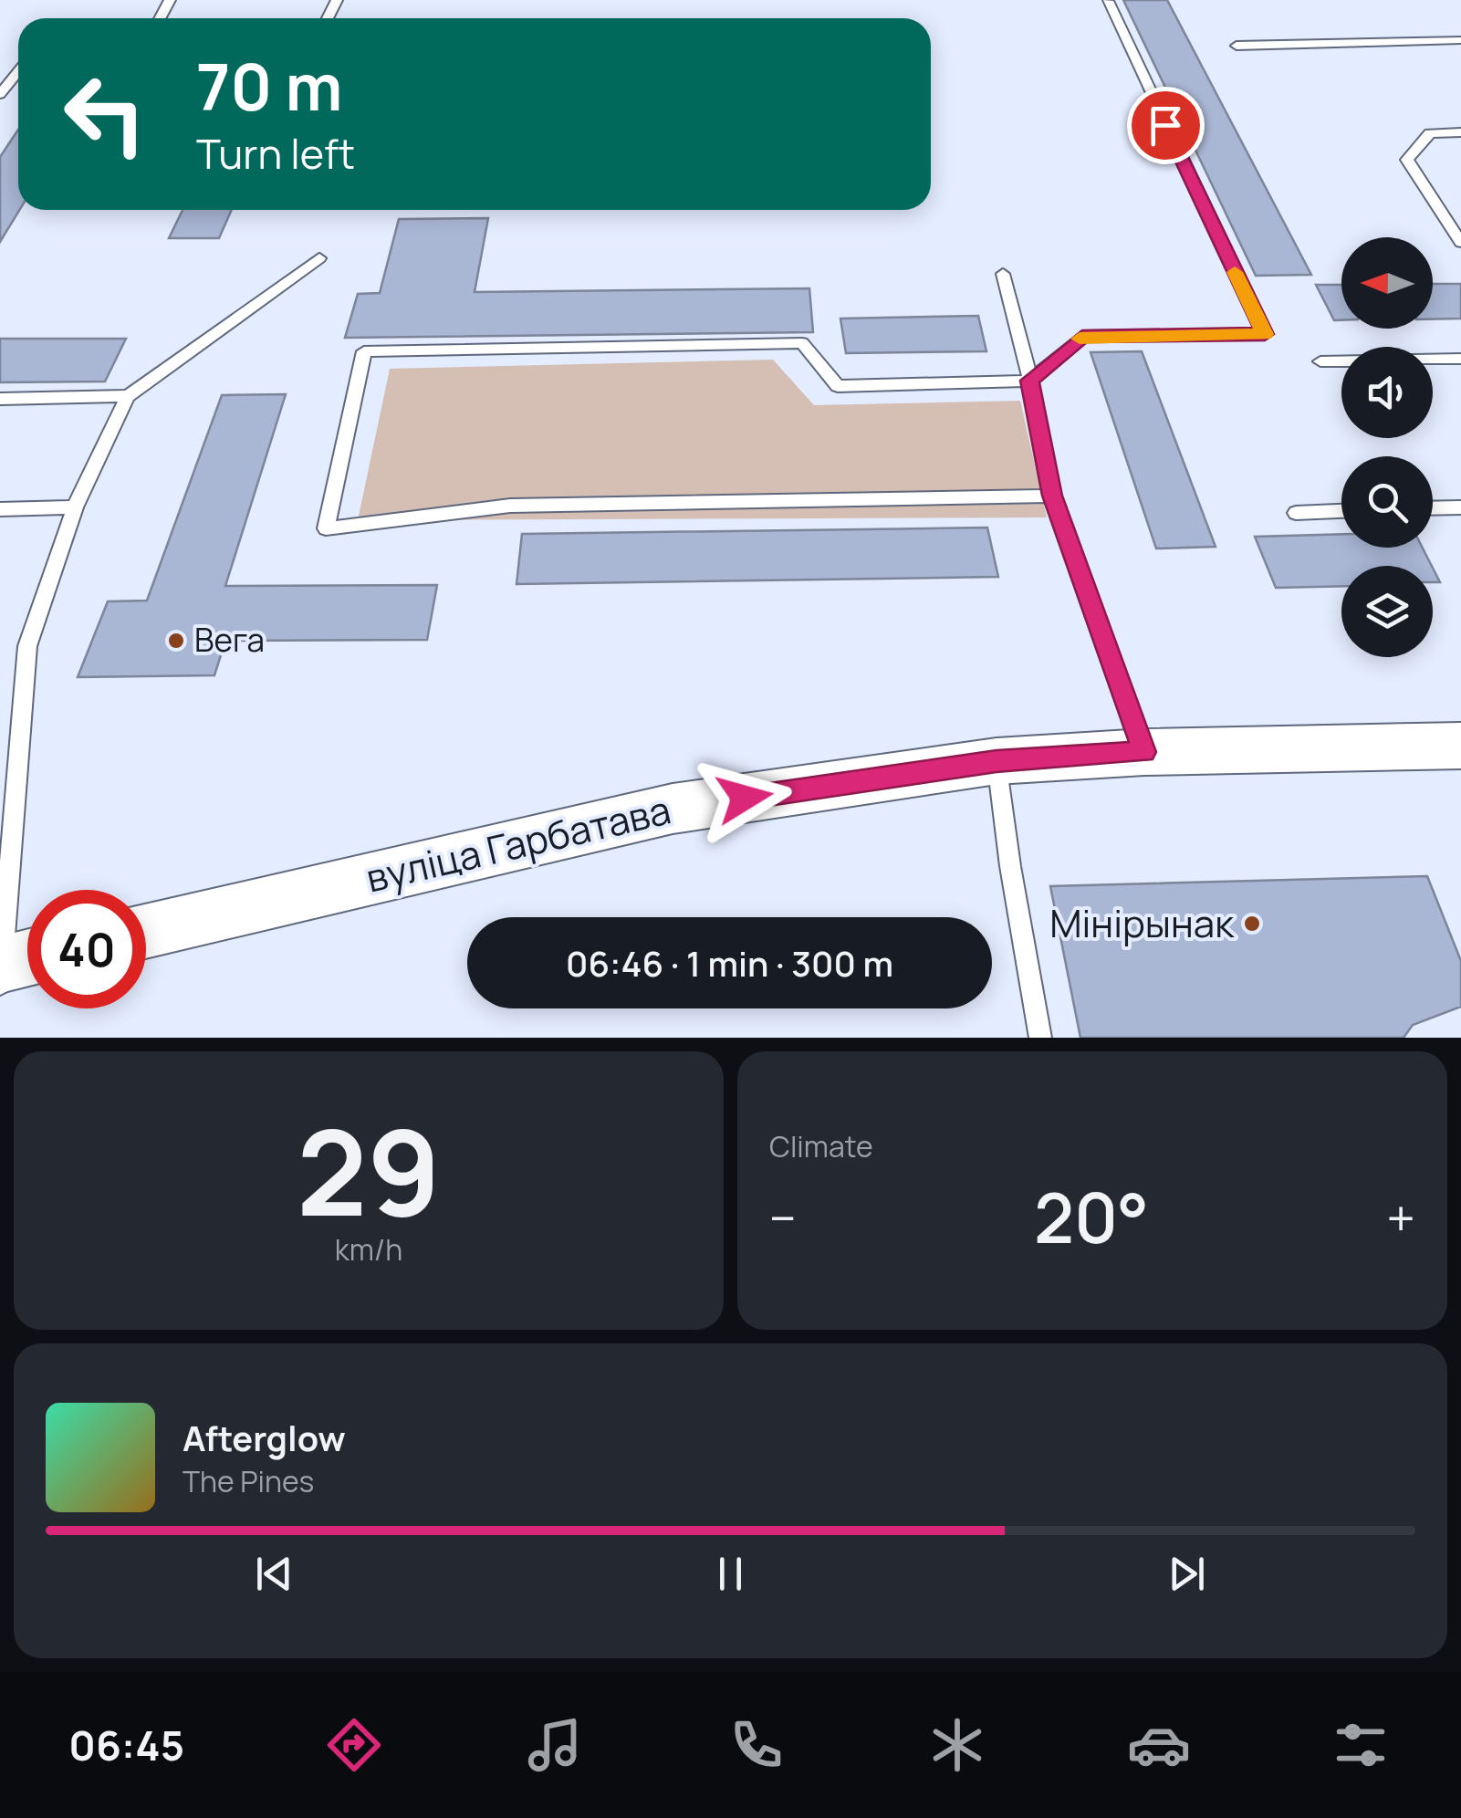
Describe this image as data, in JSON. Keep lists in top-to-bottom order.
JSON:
{
  "streets": {
    "street": ["вуліца Гарбатава"]
  },
  "places": ["Вега", "Мінірынак"],
  "north": "left",
  "page": {
    "turn": ["70 m", "Turn left"],
    "limit": "40",
    "trip": "06:46 · 1 min · 300 m",
    "tile": [
      ["29", "km/h"],
      "Climate"
    ],
    "heat": ["−", "20°", "+"],
    "song": ["Afterglow", "The Pines"],
    "tabs": "06:45"
  }
}
